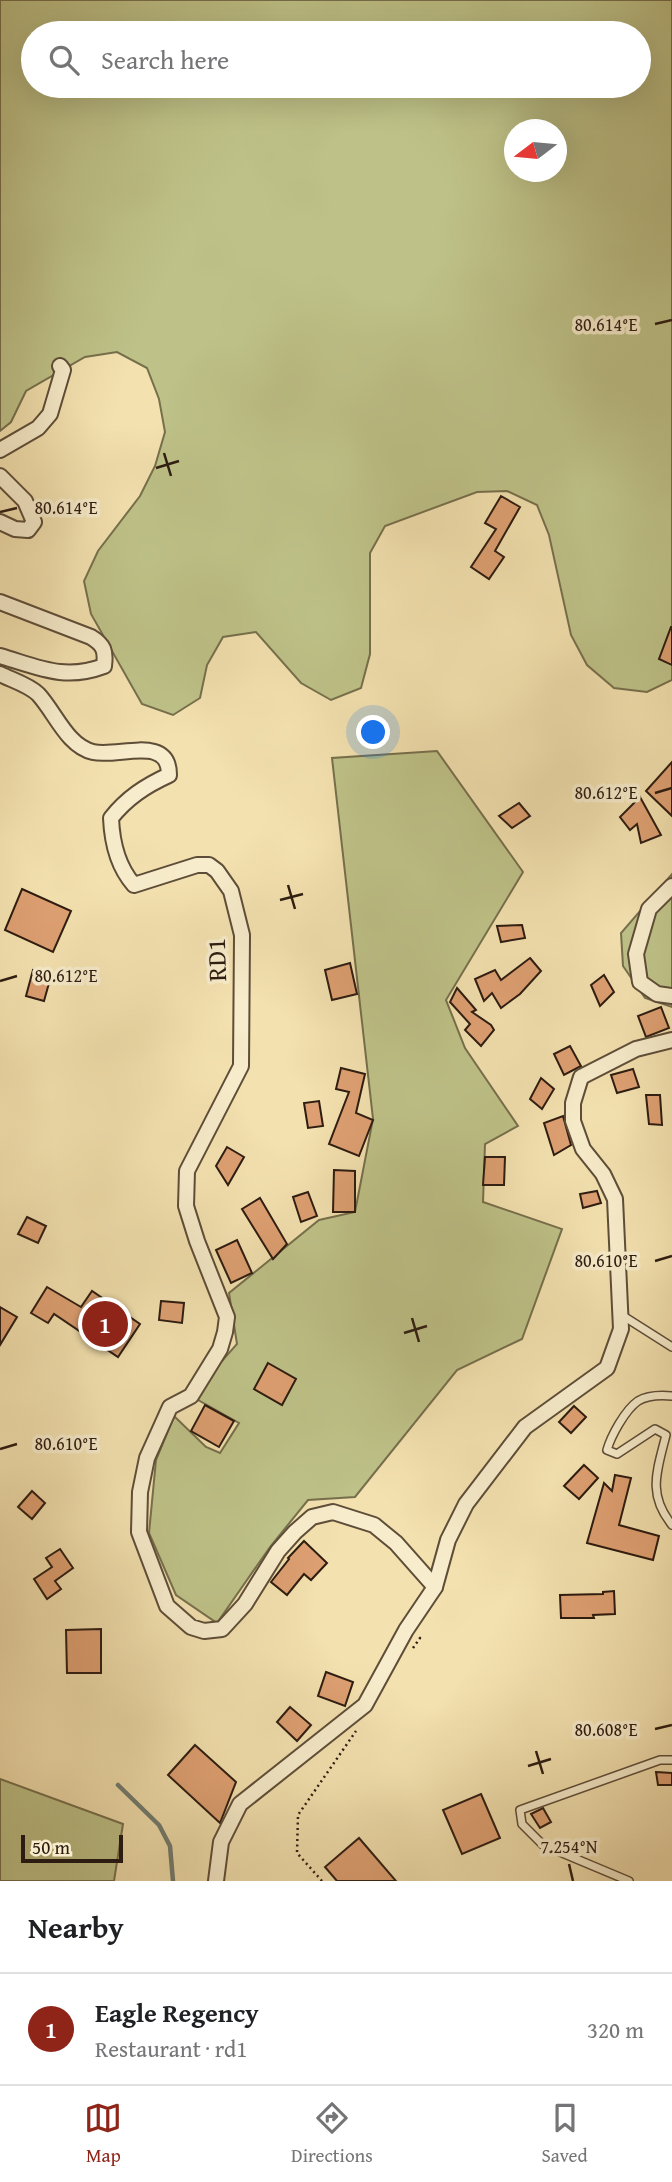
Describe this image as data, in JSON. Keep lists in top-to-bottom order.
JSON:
{
  "streets": {
    "street": ["RD1"]
  },
  "scale_bar": "50 m",
  "north": "left",
  "page": {
    "search": "Search here",
    "pins": "1",
    "scale": "50 m",
    "heading": "Nearby",
    "list": [
      {
        "mark": "1",
        "name": "Eagle Regency",
        "note": "Restaurant · rd1",
        "value": "320 m"
      }
    ],
    "nav": ["Map", "Directions", "Saved"]
  },
  "coordinates": [
    "80.614°E",
    "80.612°E",
    "80.610°E",
    "80.608°E",
    "7.254°N"
  ]
}
